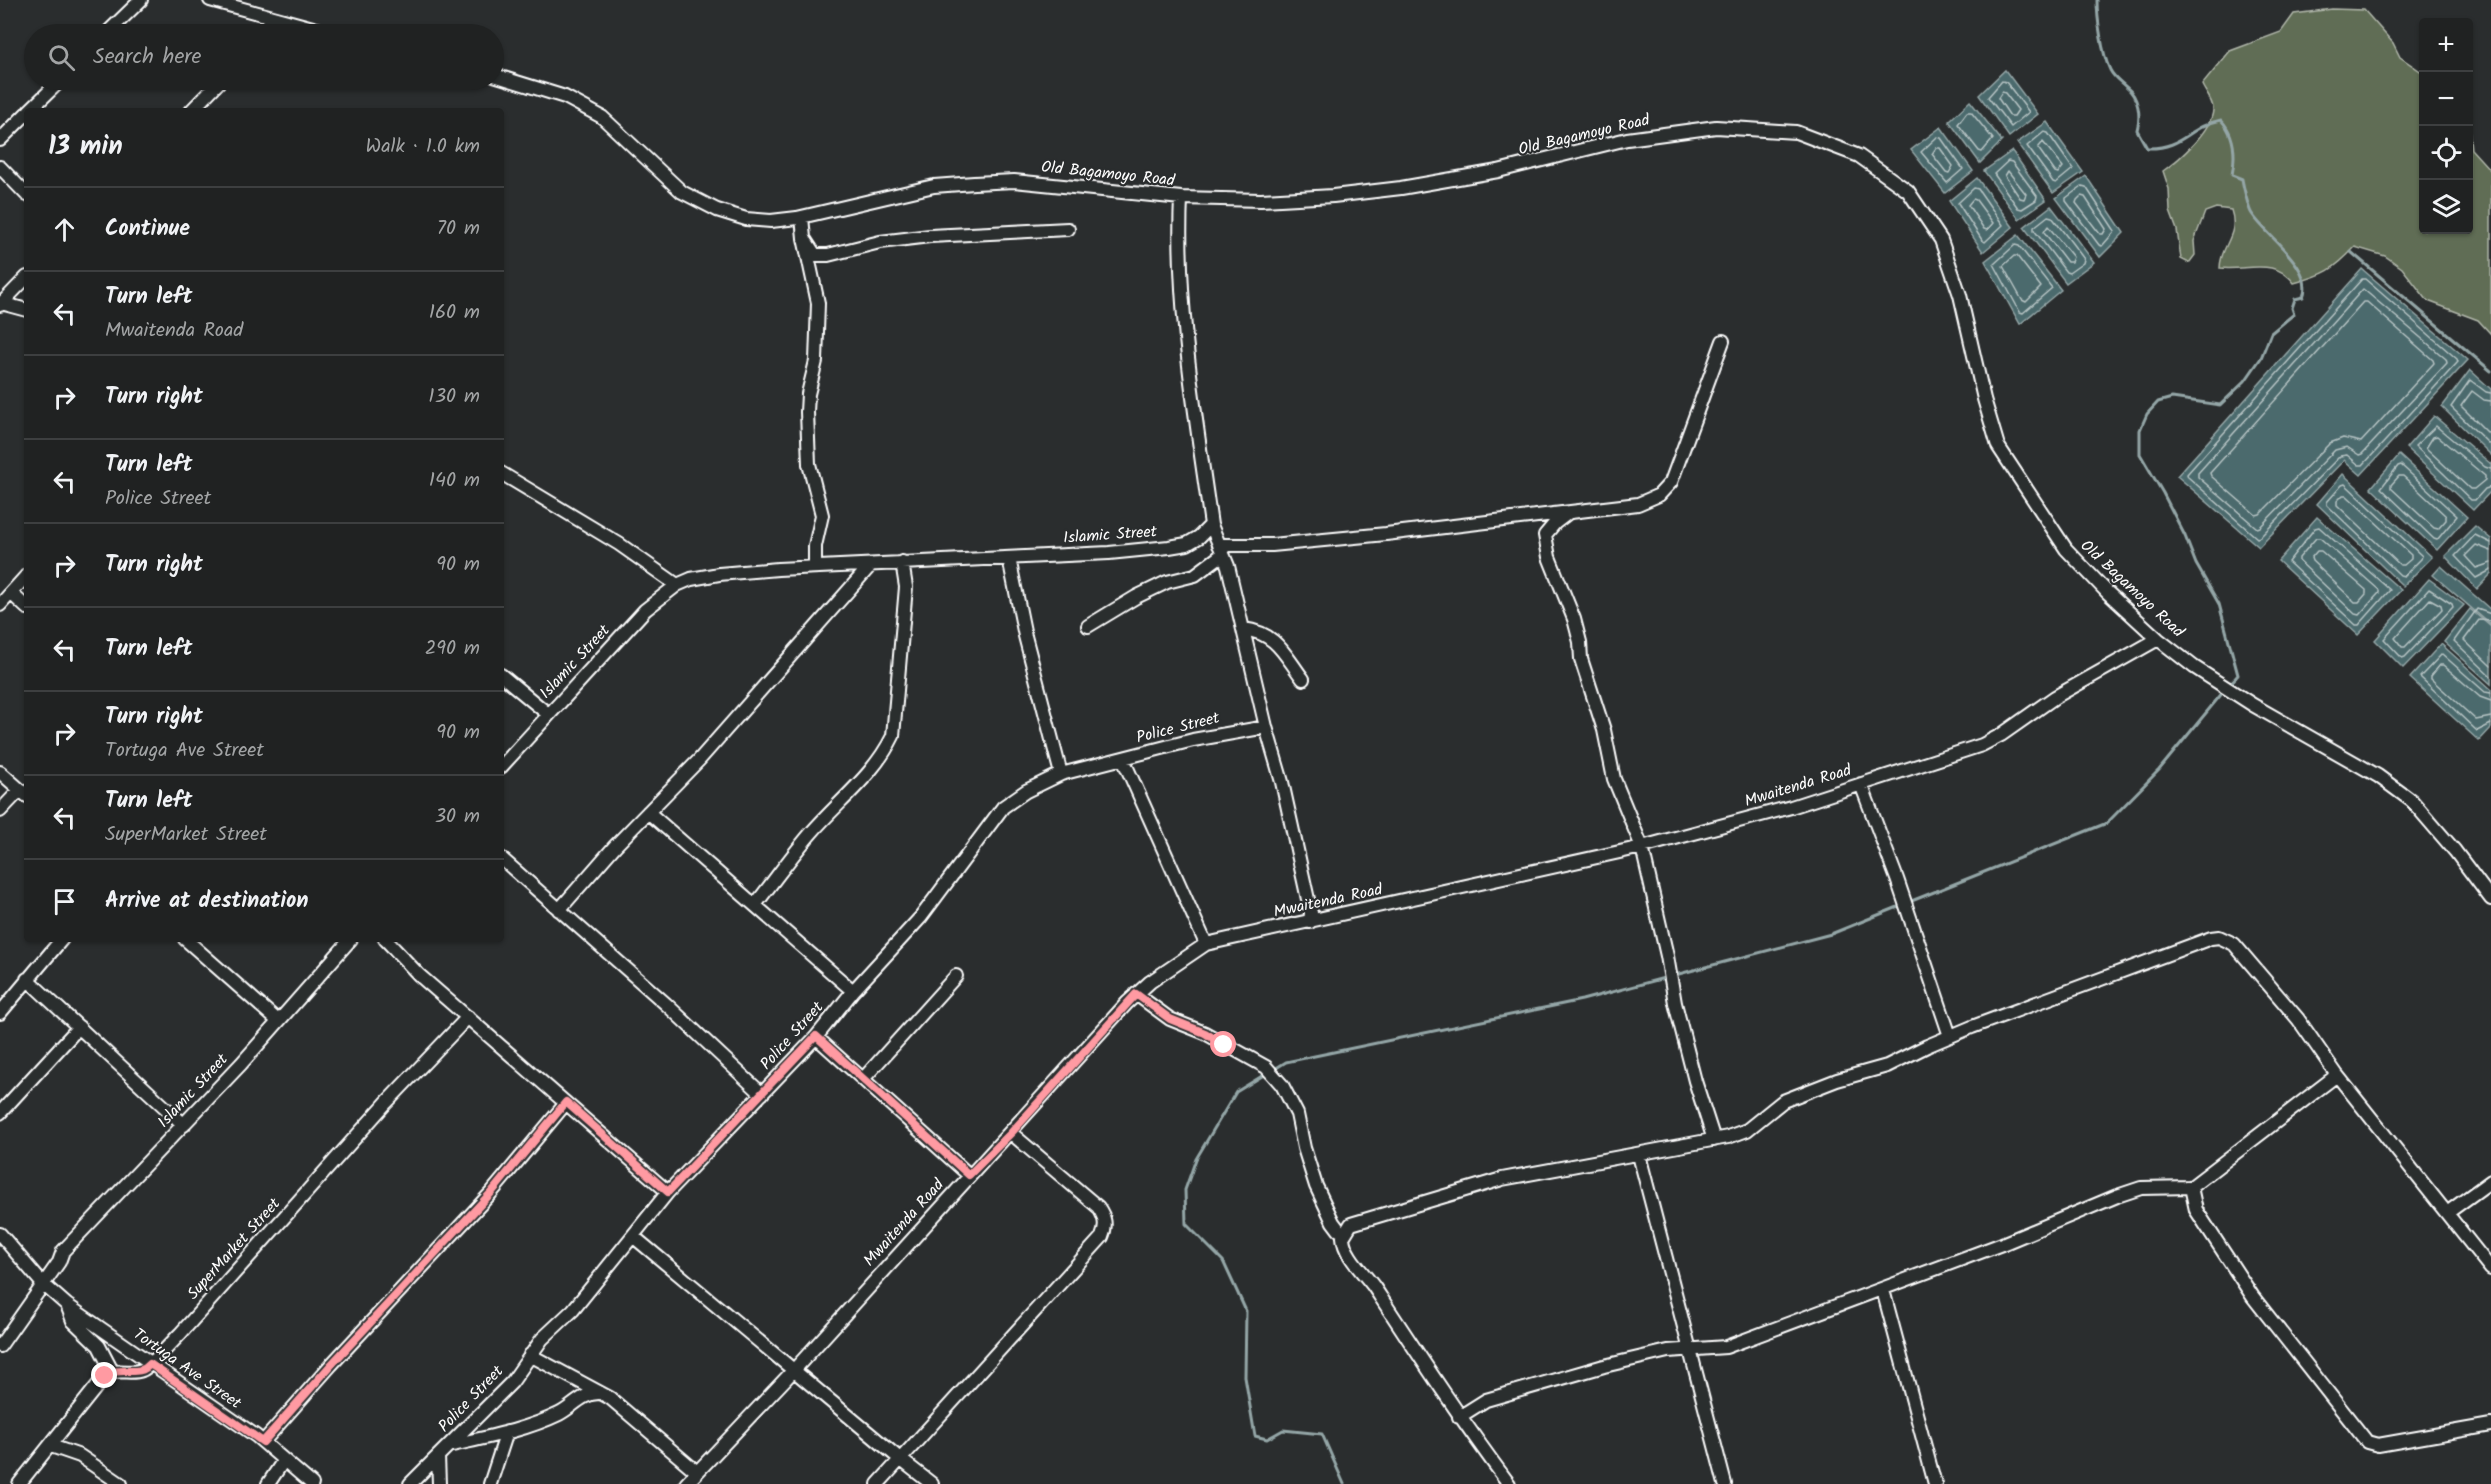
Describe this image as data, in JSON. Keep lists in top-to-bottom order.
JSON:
{
  "streets": {
    "street": [
      "Old Bagamoyo Road",
      "Islamic Street",
      "Police Street",
      "Mwaitenda Road",
      "SuperMarket Street",
      "Tortuga Ave Street"
    ]
  },
  "crossings": [
    ["Old Bagamoyo Road", "Mwaitenda Road"],
    ["Islamic Street", "Tortuga Ave Street"],
    ["SuperMarket Street", "Tortuga Ave Street"]
  ],
  "page": {
    "map_buttons": ["+", "−"],
    "search": "Search here",
    "heading": ["13 min", "Walk · 1.0 km"],
    "list": [
      ["Continue", "70 m"],
      ["Turn left", "Mwaitenda Road", "160 m"],
      ["Turn right", "130 m"],
      ["Turn left", "Police Street", "140 m"],
      ["Turn right", "90 m"],
      ["Turn left", "290 m"],
      ["Turn right", "Tortuga Ave Street", "90 m"],
      ["Turn left", "SuperMarket Street", "30 m"],
      "Arrive at destination"
    ]
  }
}
